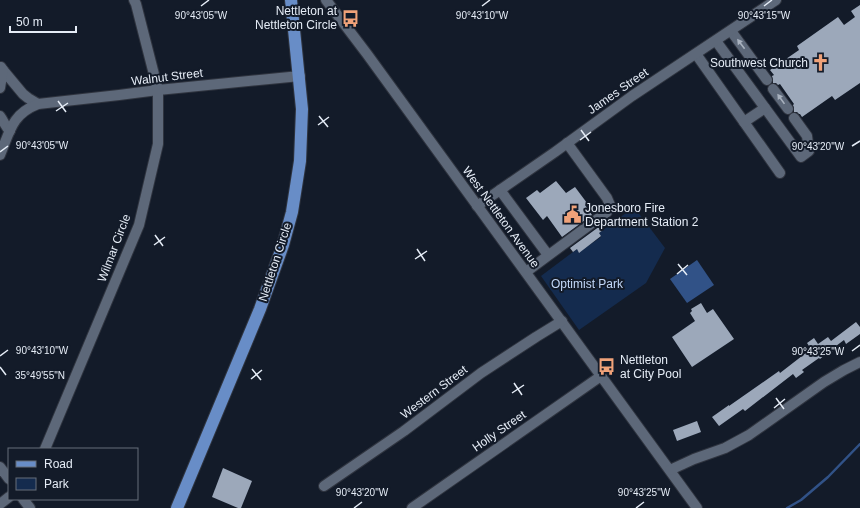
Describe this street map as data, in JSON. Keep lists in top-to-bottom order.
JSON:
{
  "streets": {
    "main road": ["Nettleton Circle"],
    "street": [
      "Walnut Street",
      "James Street",
      "West Nettleton Avenue",
      "Wilmar Circle",
      "Western Street",
      "Holly Street"
    ]
  },
  "crossings": [
    ["Walnut Street", "Wilmar Circle"],
    ["Walnut Street", "Nettleton Circle"],
    ["James Street", "West Nettleton Avenue"],
    ["West Nettleton Avenue", "Western Street"],
    ["West Nettleton Avenue", "Holly Street"]
  ],
  "parks": ["Optimist Park"],
  "places": {
    "bus stop": ["Nettleton at Nettleton Circle", "Nettleton at City Pool"],
    "church": ["Southwest Church"],
    "public building": ["Jonesboro Fire Department Station 2"]
  },
  "legend": ["Road", "Park"],
  "scale_bar": "50 m",
  "coordinates": [
    "90°43'10\"W",
    "90°43'05\"W",
    "90°43'15\"W",
    "90°43'20\"W",
    "90°43'25\"W",
    "35°49'55\"N"
  ]
}
